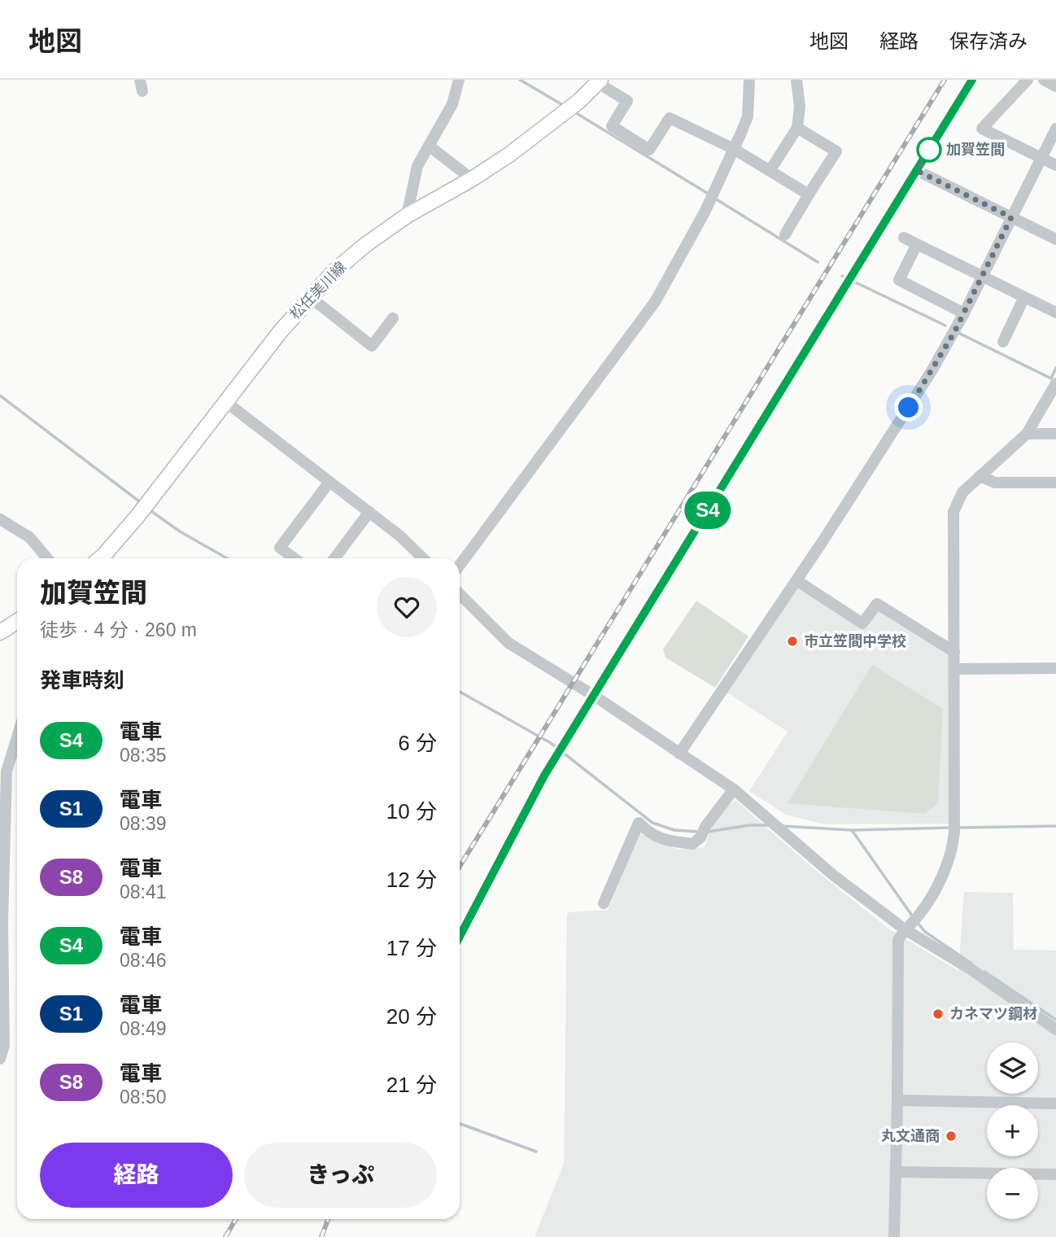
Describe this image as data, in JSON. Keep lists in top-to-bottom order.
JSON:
{
  "streets": {
    "main road": ["松任美川線"]
  },
  "places": [
    "加賀笠間",
    "市立笠間中学校",
    "カネマツ鋼材",
    "丸文通商"
  ],
  "page": {
    "header": "地図",
    "nav": ["地図", "経路", "保存済み"],
    "on_map": "S4",
    "heading": [
      ["加賀笠間", "徒歩 · 4 分 · 260 m"],
      "発車時刻"
    ],
    "list": [
      {
        "mark": "S4",
        "name": "電車",
        "note": "08:35",
        "value": "6 分"
      },
      {
        "mark": "S1",
        "name": "電車",
        "note": "08:39",
        "value": "10 分"
      },
      {
        "mark": "S8",
        "name": "電車",
        "note": "08:41",
        "value": "12 分"
      },
      {
        "mark": "S4",
        "name": "電車",
        "note": "08:46",
        "value": "17 分"
      },
      {
        "mark": "S1",
        "name": "電車",
        "note": "08:49",
        "value": "20 分"
      },
      {
        "mark": "S8",
        "name": "電車",
        "note": "08:50",
        "value": "21 分"
      }
    ],
    "map_buttons": ["+", "−"],
    "buttons": ["経路", "きっぷ"]
  }
}
